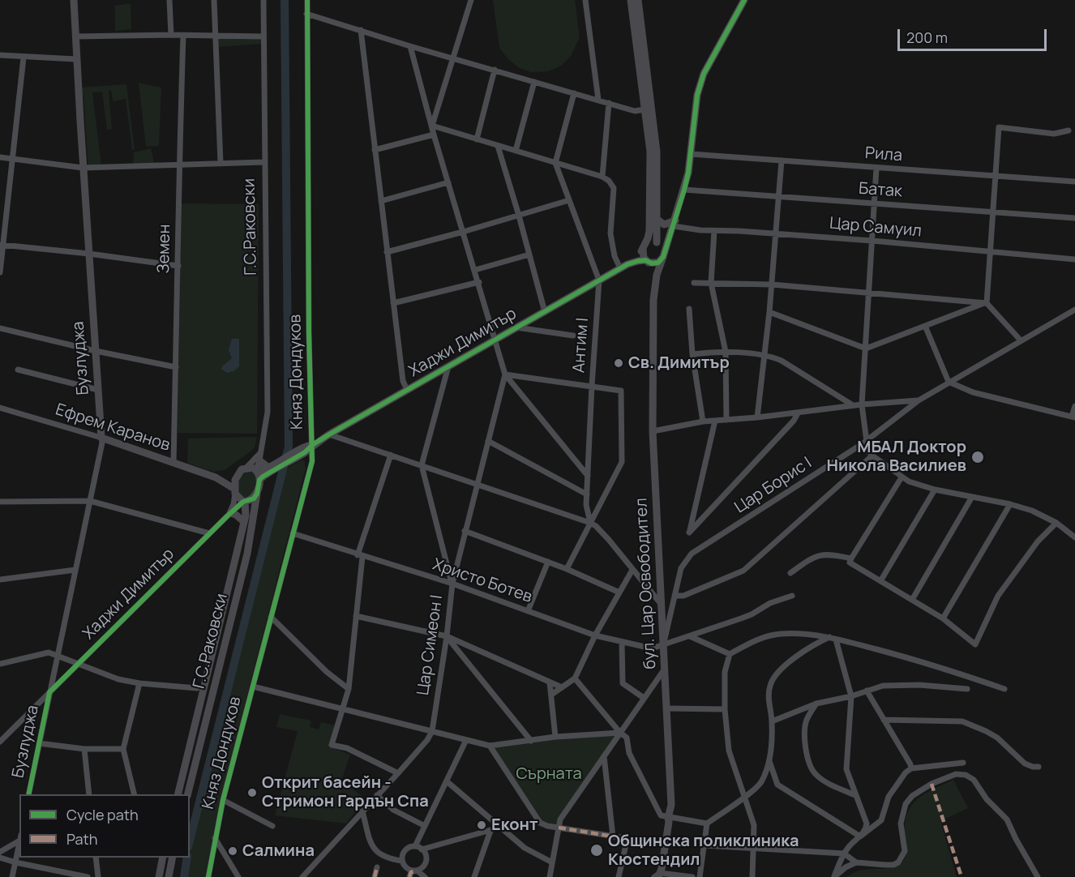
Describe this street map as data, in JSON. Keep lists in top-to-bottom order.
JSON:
{
  "streets": {
    "street": [
      "Рила",
      "Батак",
      "Г.С.Раковски",
      "Цар Самуил",
      "Земен",
      "Хаджи Димитър",
      "Антим I",
      "Бузлуджа",
      "Княз Дондуков",
      "Ефрем Каранов",
      "Цар Борис I",
      "Христо Ботев",
      "бул. Цар Освободител",
      "Цар Симеон I"
    ]
  },
  "crossings": [
    ["Г.С.Раковски", "Хаджи Димитър"],
    ["Г.С.Раковски", "Ефрем Каранов"],
    ["Земен", "Ефрем Каранов"],
    ["Хаджи Димитър", "Антим I"],
    ["Хаджи Димитър", "Бузлуджа"],
    ["Хаджи Димитър", "Княз Дондуков"],
    ["Хаджи Димитър", "Ефрем Каранов"],
    ["Бузлуджа", "Ефрем Каранов"],
    ["Княз Дондуков", "Христо Ботев"],
    ["Цар Борис I", "Христо Ботев"],
    ["Цар Борис I", "бул. Цар Освободител"],
    ["Христо Ботев", "бул. Цар Освободител"],
    ["Христо Ботев", "Цар Симеон I"]
  ],
  "parks": ["Сърната"],
  "places": [
    "Св. Димитър",
    "МБАЛ Доктор Никола Василиев",
    "Открит басейн - Стримон Гардън Спа",
    "Еконт",
    "Общинска поликлиника Кюстендил",
    "Салмина"
  ],
  "legend": ["Cycle path", "Path"],
  "scale_bar": "200 m"
}
